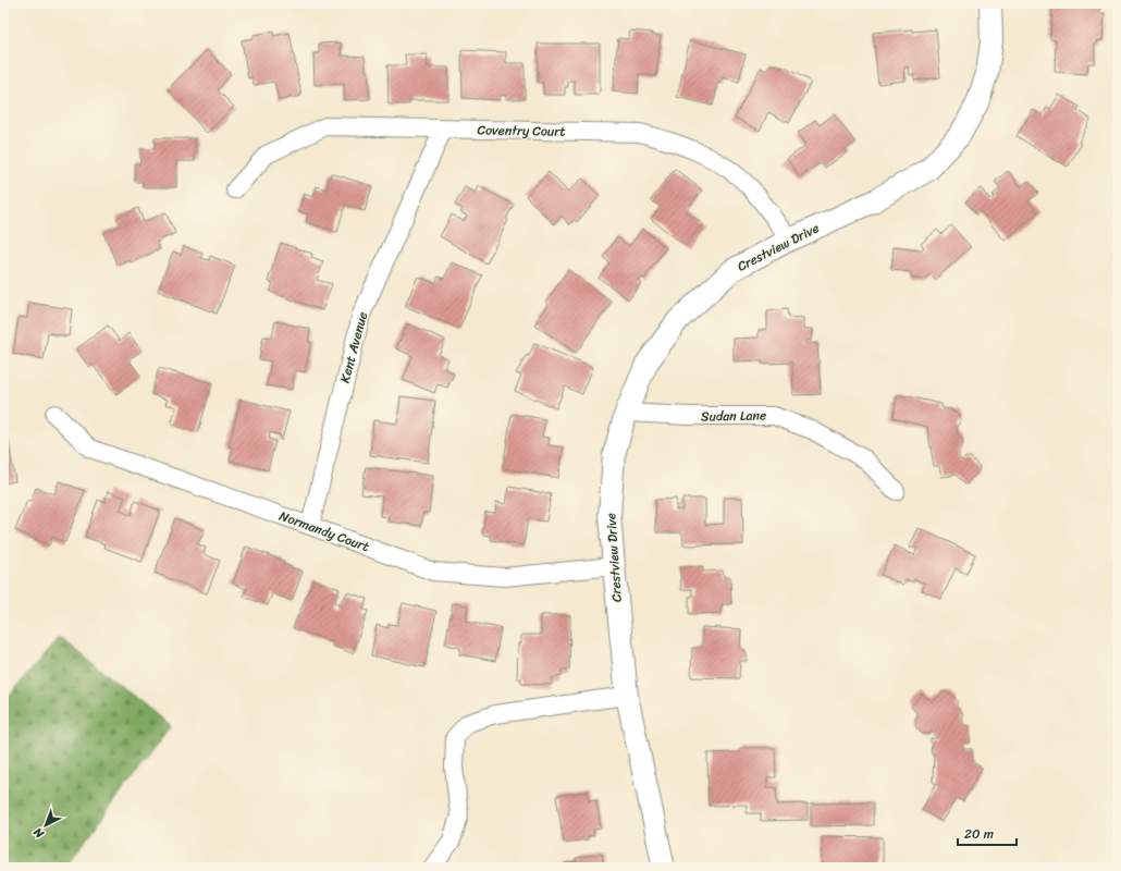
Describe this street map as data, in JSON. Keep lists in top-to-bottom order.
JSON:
{
  "streets": {
    "street": [
      "Coventry Court",
      "Crestview Drive",
      "Kent Avenue",
      "Sudan Lane",
      "Normandy Court"
    ]
  },
  "crossings": [
    ["Coventry Court", "Crestview Drive"],
    ["Coventry Court", "Kent Avenue"],
    ["Crestview Drive", "Sudan Lane"],
    ["Crestview Drive", "Normandy Court"],
    ["Kent Avenue", "Normandy Court"]
  ],
  "scale_bar": "20 m",
  "north": "bottom left"
}
